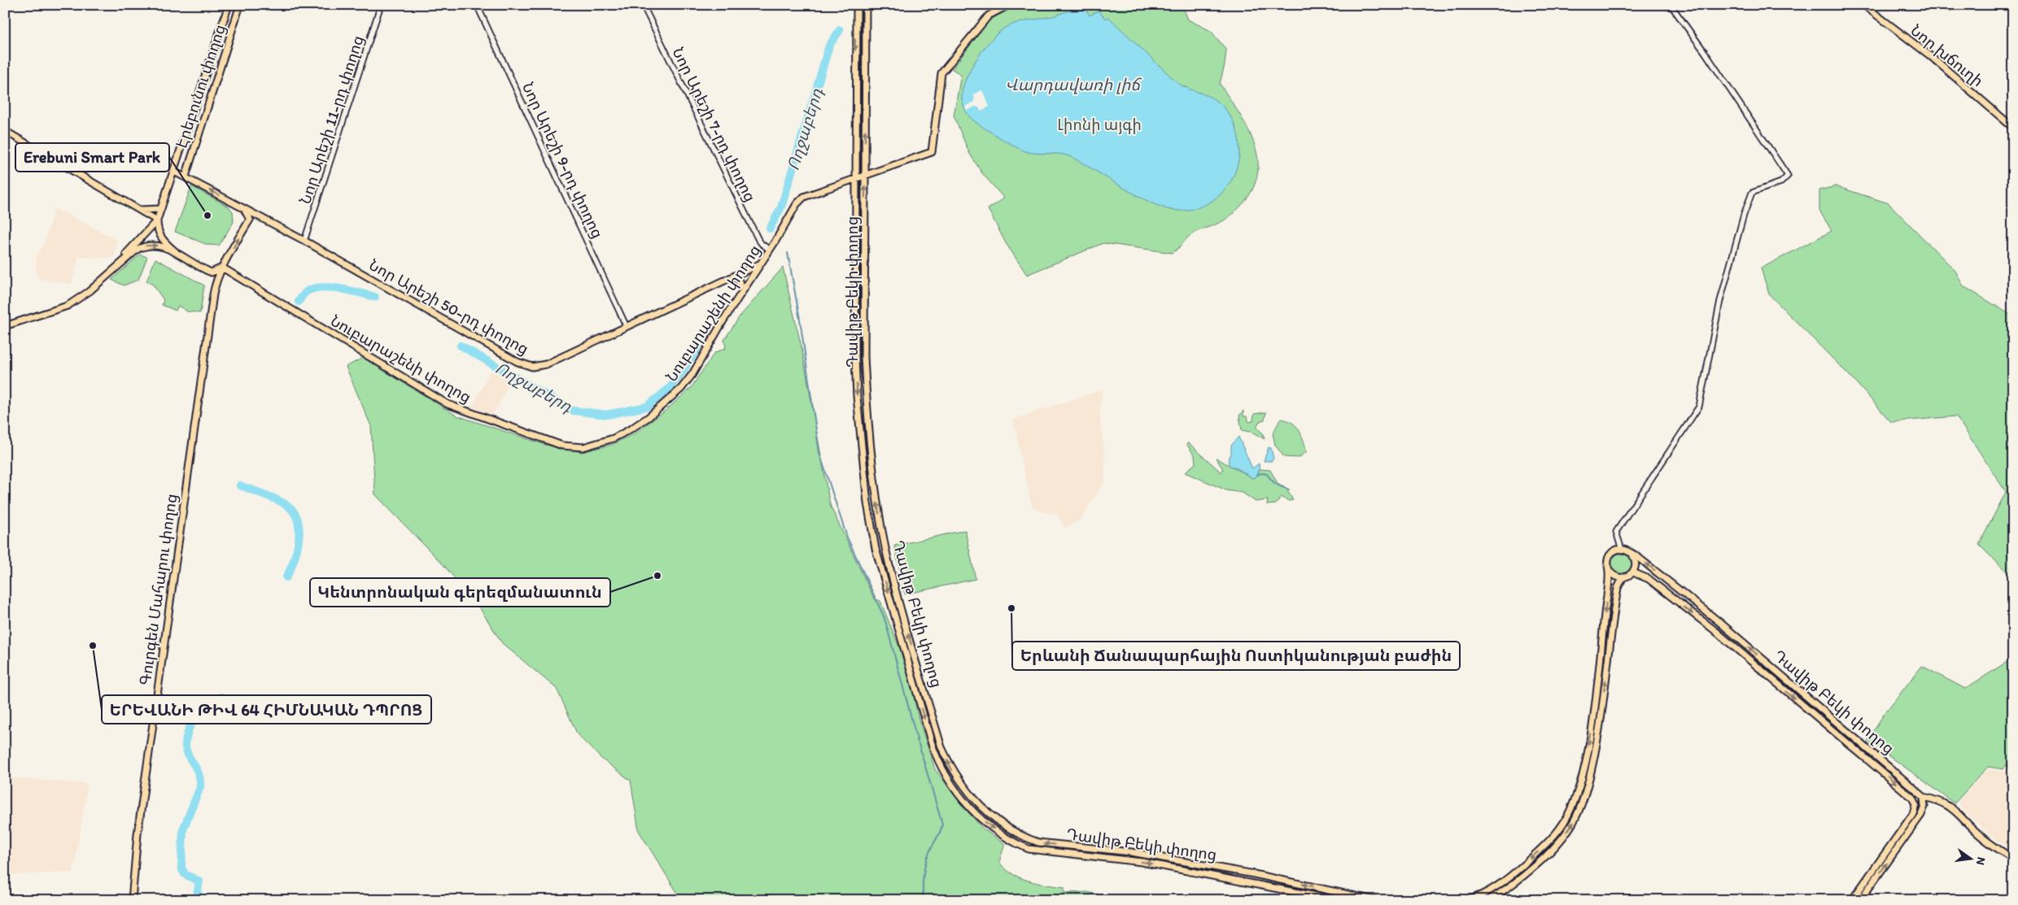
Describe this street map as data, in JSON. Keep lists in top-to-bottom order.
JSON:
{
  "streets": {
    "main road": [
      "Նոր խճուղի",
      "Էրեբունու փողոց",
      "Դավիթ Բեկի փողոց",
      "Նոր Արեշի 50-րդ փողոց",
      "Նուբարաշենի փողոց",
      "Գուրգեն Մահարու փողոց"
    ],
    "street": ["Նոր Արեշի 11-րդ փողոց", "Նոր Արեշի 7-րդ փողոց", "Նոր Արեշի 9-րդ փողոց"]
  },
  "crossings": [
    ["Էրեբունու փողոց", "Նոր Արեշի 50-րդ փողոց"],
    ["Նոր Արեշի 11-րդ փողոց", "Նոր Արեշի 50-րդ փողոց"],
    ["Նոր Արեշի 7-րդ փողոց", "Նուբարաշենի փողոց"],
    ["Նոր Արեշի 9-րդ փողոց", "Նոր Արեշի 50-րդ փողոց"],
    ["Դավիթ Բեկի փողոց", "Նուբարաշենի փողոց"],
    ["Նոր Արեշի 50-րդ փողոց", "Նուբարաշենի փողոց"],
    ["Նուբարաշենի փողոց", "Գուրգեն Մահարու փողոց"]
  ],
  "water": ["Վարդավառի լիճ", "Ողջաբերդ"],
  "parks": ["Լիոնի այգի"],
  "places": [
    "Erebuni Smart Park",
    "Կենտրոնական գերեզմանատուն",
    "Երևանի Ճանապարհային Ոստիկանության բաժին",
    "ԵՐԵՎԱՆԻ ԹԻՎ 64 ՀԻՄՆԱԿԱՆ ԴՊՐՈՑ"
  ],
  "north": "right"
}
